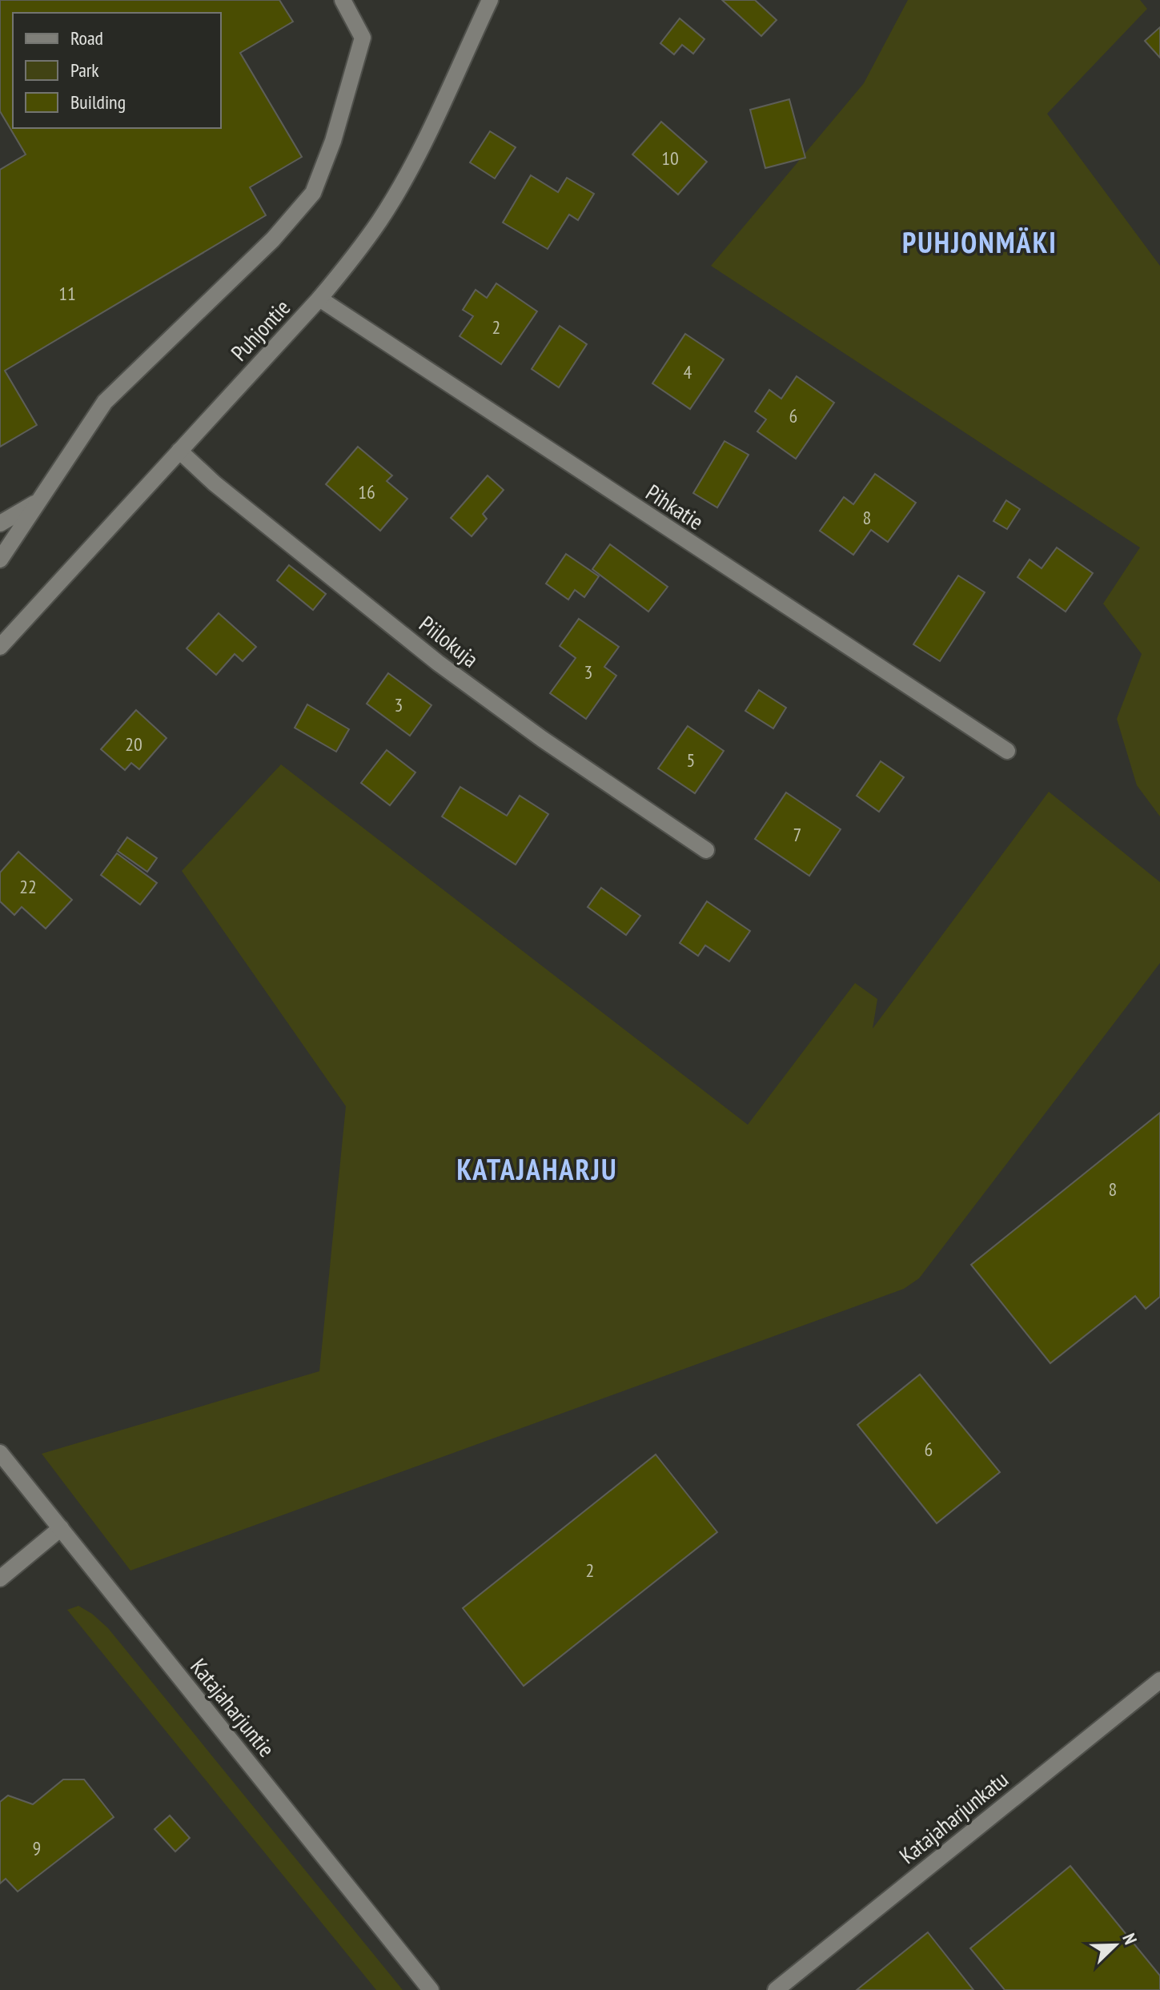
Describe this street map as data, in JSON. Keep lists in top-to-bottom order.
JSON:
{
  "streets": {
    "street": [
      "Puhjontie",
      "Pihkatie",
      "Piilokuja",
      "Katajaharjuntie",
      "Katajaharjunkatu"
    ]
  },
  "crossings": [
    ["Puhjontie", "Pihkatie"],
    ["Puhjontie", "Piilokuja"]
  ],
  "districts": ["PUHJONMÄKI", "KATAJAHARJU"],
  "house_numbers": [
    "10",
    "11",
    "2",
    "4",
    "6",
    "16",
    "8",
    "3",
    "3",
    "20",
    "5",
    "7",
    "22",
    "8",
    "6",
    "2",
    "9"
  ],
  "legend": ["Road", "Park", "Building"],
  "north": "top right"
}
